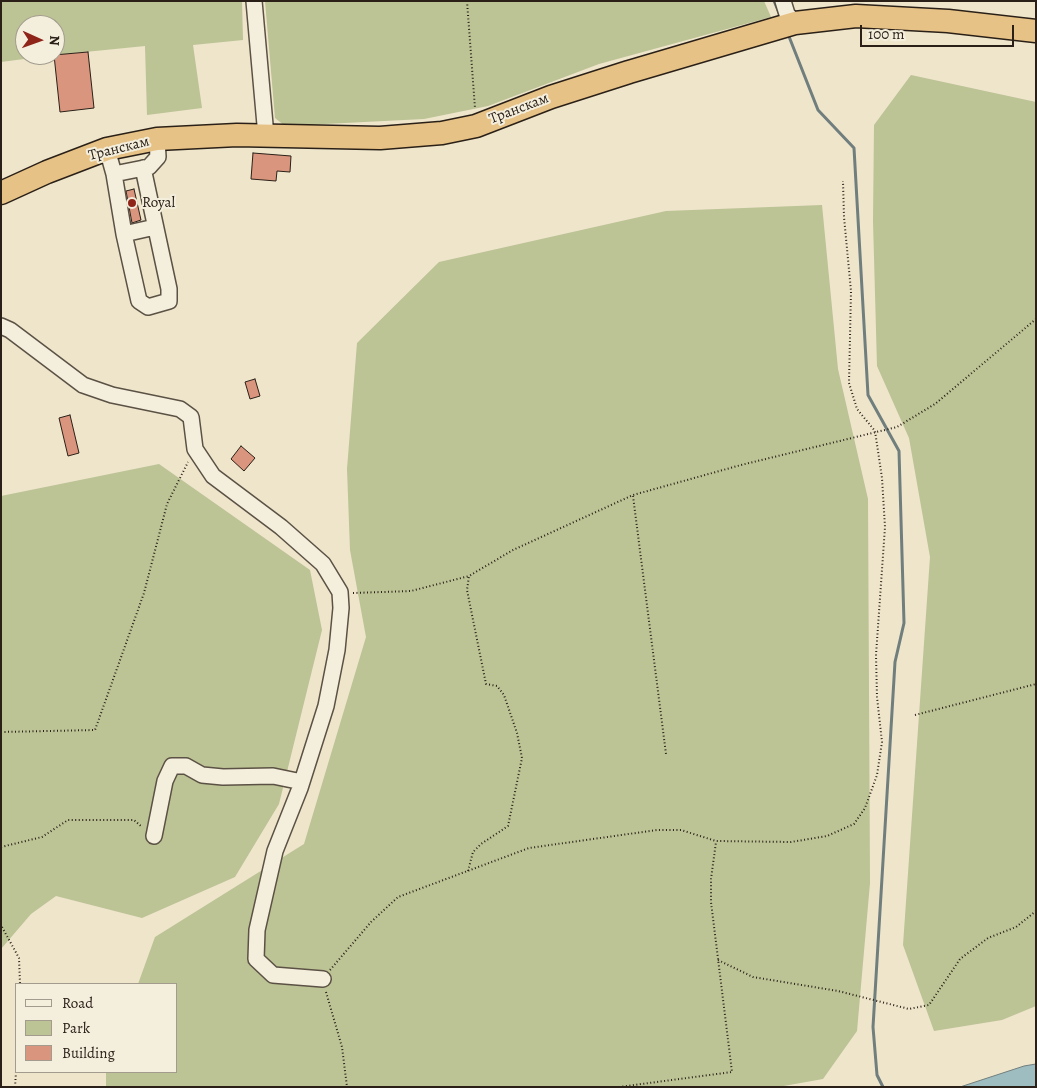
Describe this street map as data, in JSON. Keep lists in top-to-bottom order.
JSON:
{
  "streets": {
    "highway": ["Транскам"]
  },
  "places": ["Royal"],
  "legend": ["Road", "Park", "Building"],
  "scale_bar": "100 m",
  "north": "right"
}
